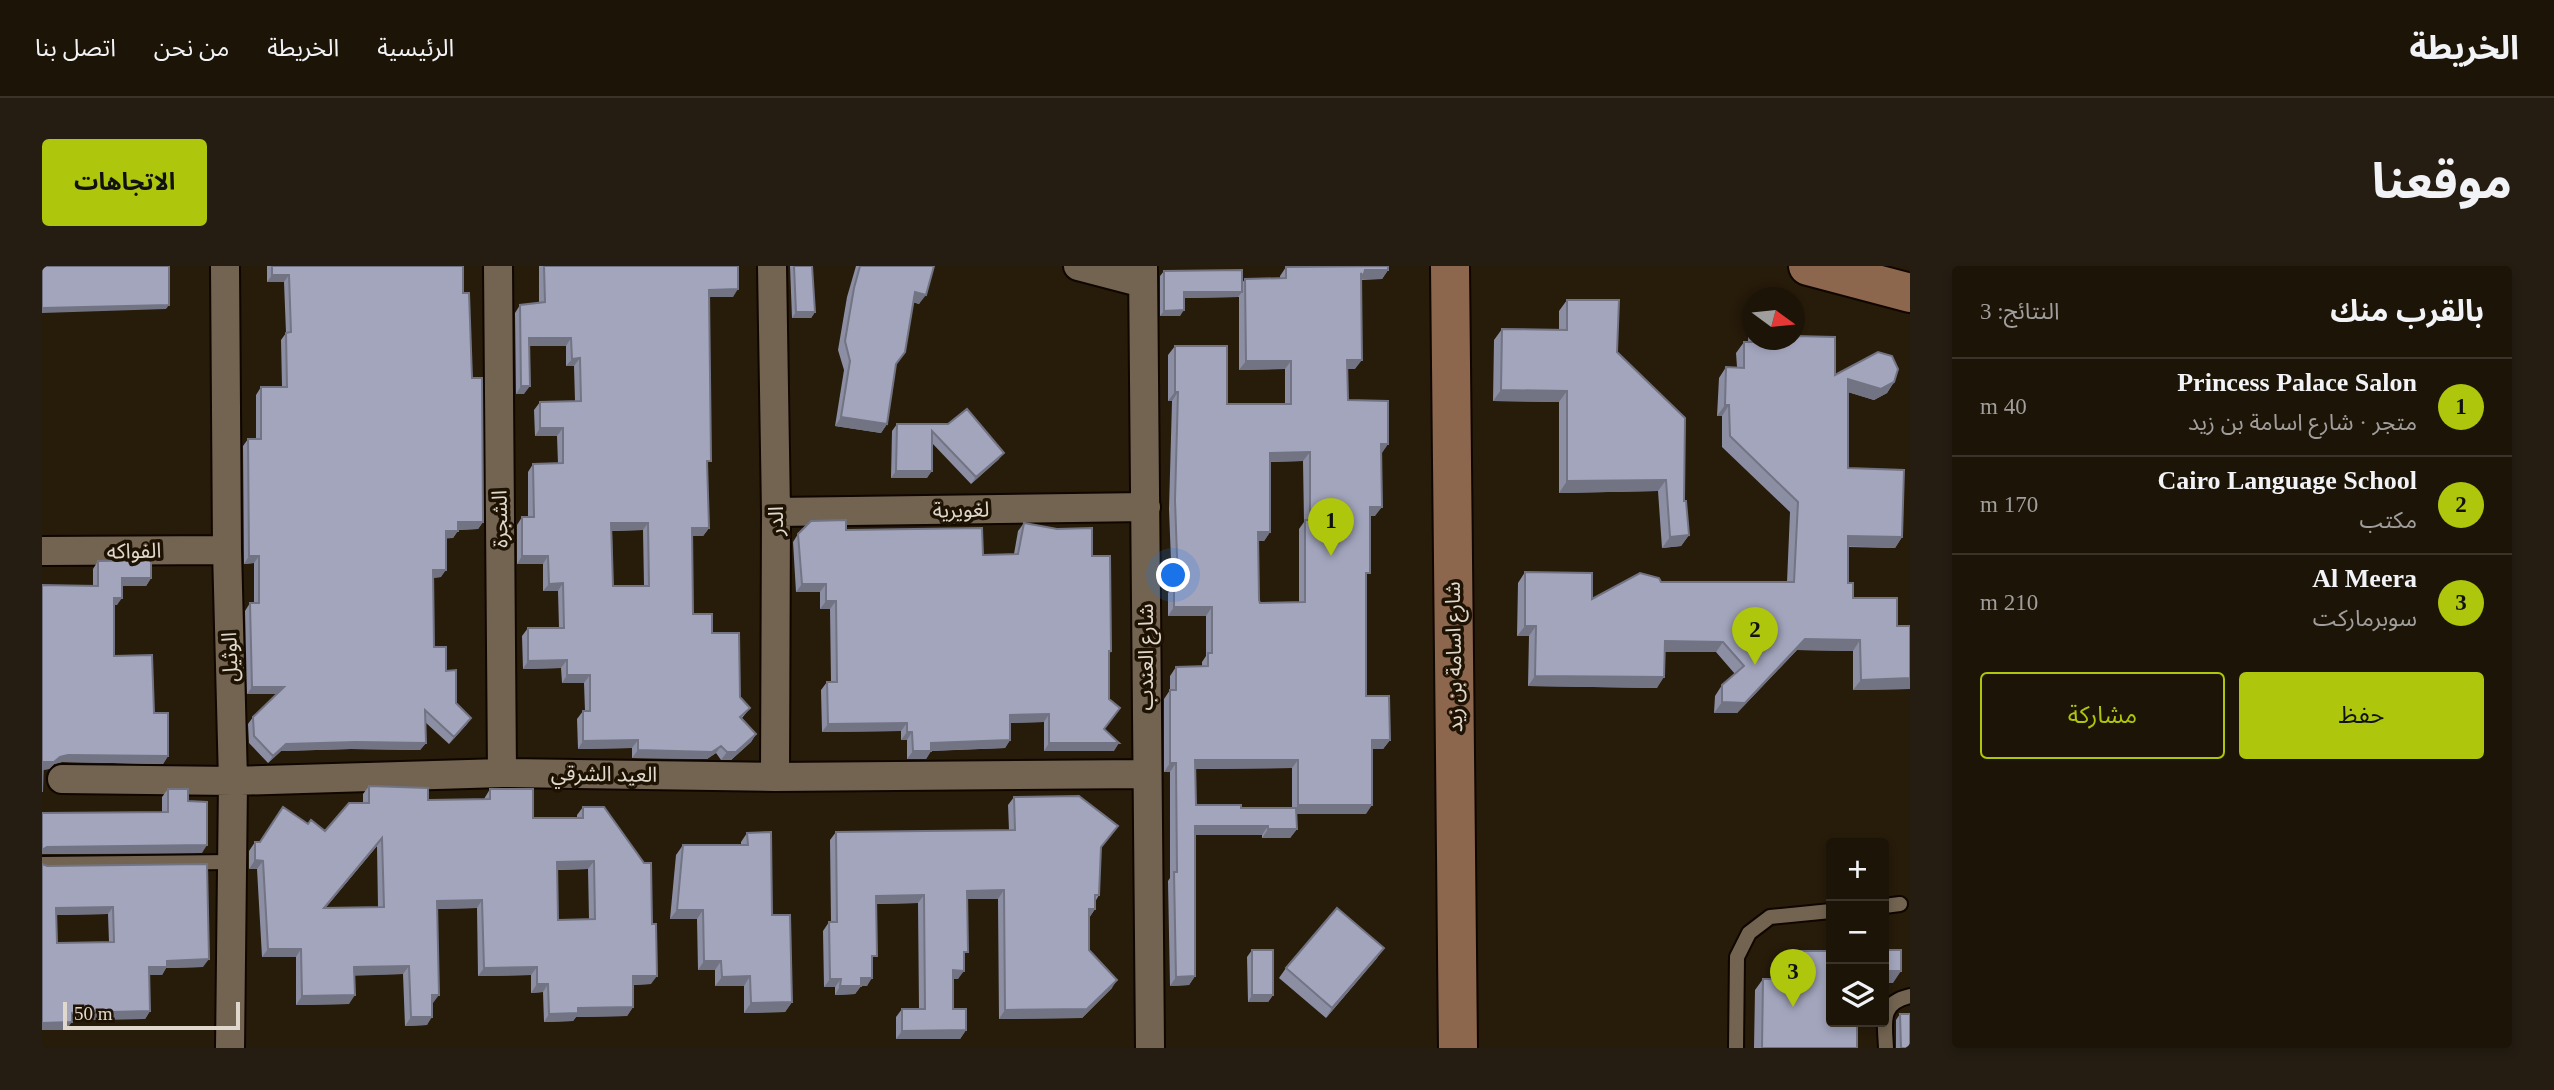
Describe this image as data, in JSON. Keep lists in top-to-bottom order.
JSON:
{
  "streets": {
    "street": [
      "لغويرية",
      "الشجرة",
      "الدر",
      "الفواكه",
      "الوثيل",
      "شارع العندب",
      "شارع اسامة بن زيد",
      "العيد الشرقي"
    ]
  },
  "crossings": [
    ["لغويرية", "الدر"],
    ["لغويرية", "شارع العندب"],
    ["الشجرة", "العيد الشرقي"],
    ["الدر", "العيد الشرقي"],
    ["الفواكه", "الوثيل"],
    ["الوثيل", "العيد الشرقي"],
    ["شارع العندب", "العيد الشرقي"]
  ],
  "scale_bar": "50 m",
  "north": "right",
  "page": {
    "header": "الخريطة",
    "nav": [
      "الرئيسية",
      "الخريطة",
      "من نحن",
      "اتصل بنا"
    ],
    "title": "موقعنا",
    "buttons": [
      "الاتجاهات",
      ["حفظ", "مشاركة"]
    ],
    "heading": ["بالقرب منك", "النتائج: 3"],
    "list": [
      {
        "mark": "1",
        "name": "Princess Palace Salon",
        "note": "متجر · شارع اسامة بن زيد",
        "value": "40 m"
      },
      {
        "mark": "2",
        "name": "Cairo Language School",
        "note": "مكتب",
        "value": "170 m"
      },
      {
        "mark": "3",
        "name": "Al Meera",
        "note": "سوبرماركت",
        "value": "210 m"
      }
    ],
    "pins": ["1", "2", "3"],
    "map_buttons": ["+", "−"],
    "scale": "50 m"
  }
}
